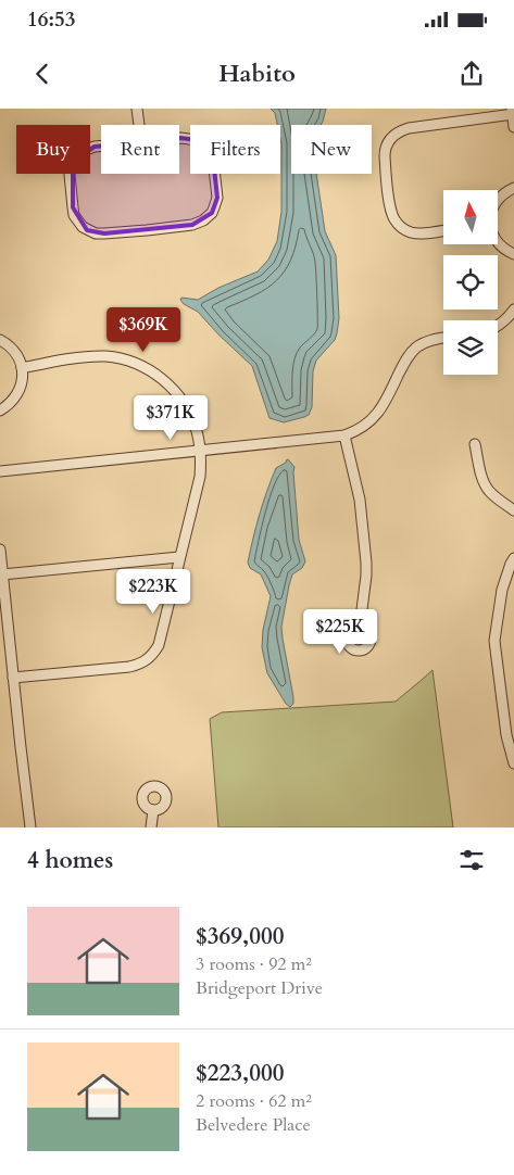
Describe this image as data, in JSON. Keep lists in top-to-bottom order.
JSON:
{
  "north": "top",
  "page": {
    "status": "16:53",
    "header": "Habito",
    "chip": [
      "Buy",
      "Rent",
      "Filters",
      "New"
    ],
    "price": [
      "$369K",
      "$371K",
      "$223K",
      "$225K"
    ],
    "heading": "4 homes",
    "list": [
      {
        "name": "$369,000",
        "note": "3 rooms · 92 m² · Bridgeport Drive"
      },
      {
        "name": "$223,000",
        "note": "2 rooms · 62 m² · Belvedere Place"
      }
    ]
  }
}
